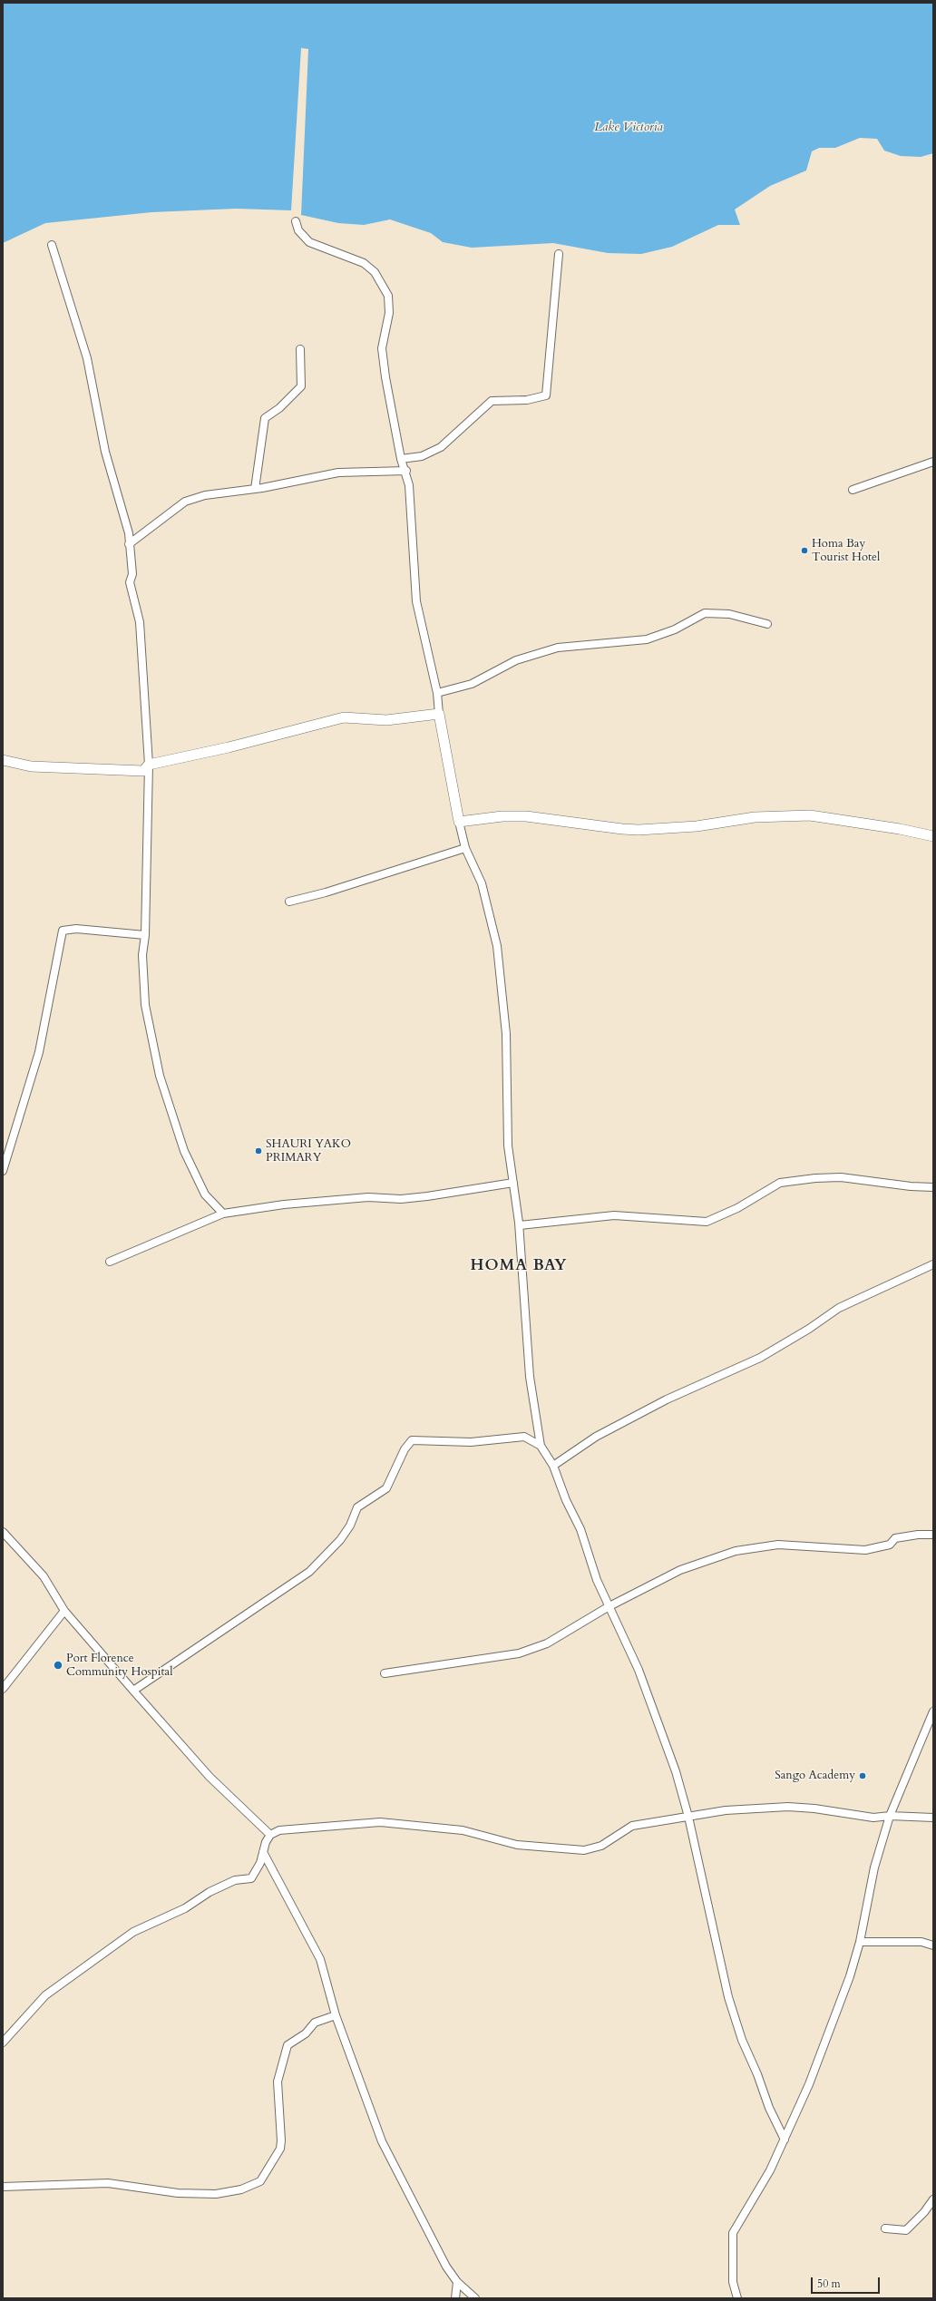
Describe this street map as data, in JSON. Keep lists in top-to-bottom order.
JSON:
{
  "districts": ["HOMA BAY"],
  "water": ["Lake Victoria"],
  "places": [
    "Homa Bay Tourist Hotel",
    "SHAURI YAKO PRIMARY",
    "Port Florence Community Hospital",
    "Sango Academy"
  ],
  "scale_bar": "50 m"
}
